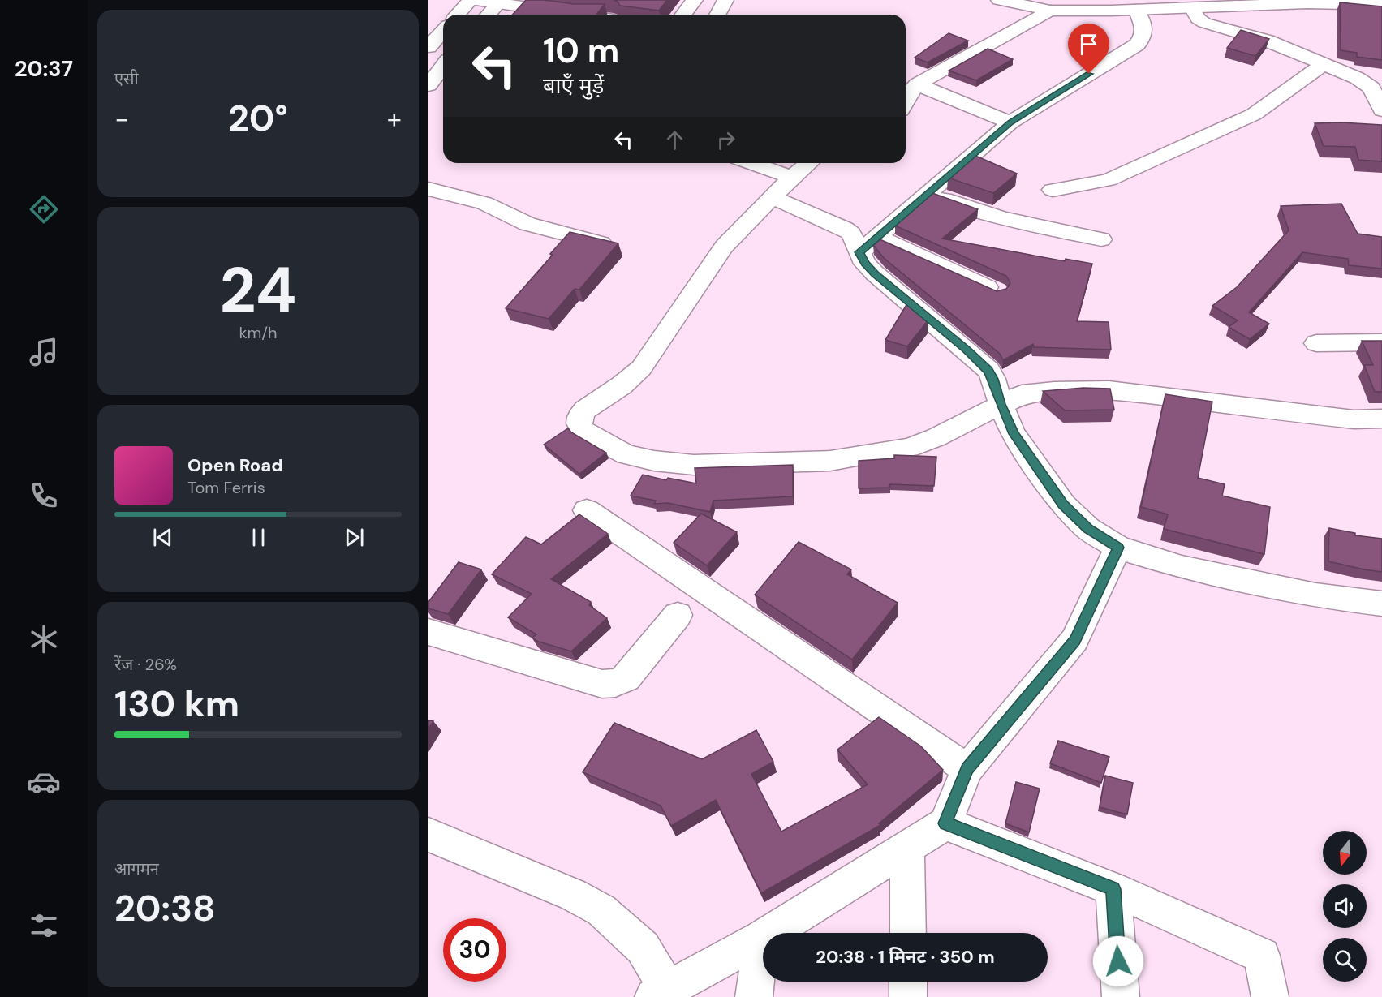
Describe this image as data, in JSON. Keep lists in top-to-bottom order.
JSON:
{
  "north": "bottom",
  "page": {
    "tabs": "20:37",
    "tile": [
      "एसी",
      ["24", "km/h"],
      ["रेंज · 26%", "130 km"],
      ["आगमन", "20:38"]
    ],
    "turn": ["10 m", "बाएँ मुड़ें"],
    "heat": ["−", "20°", "+"],
    "song": ["Open Road", "Tom Ferris"],
    "limit": "30",
    "trip": "20:38 · 1 मिनट · 350 m"
  }
}
